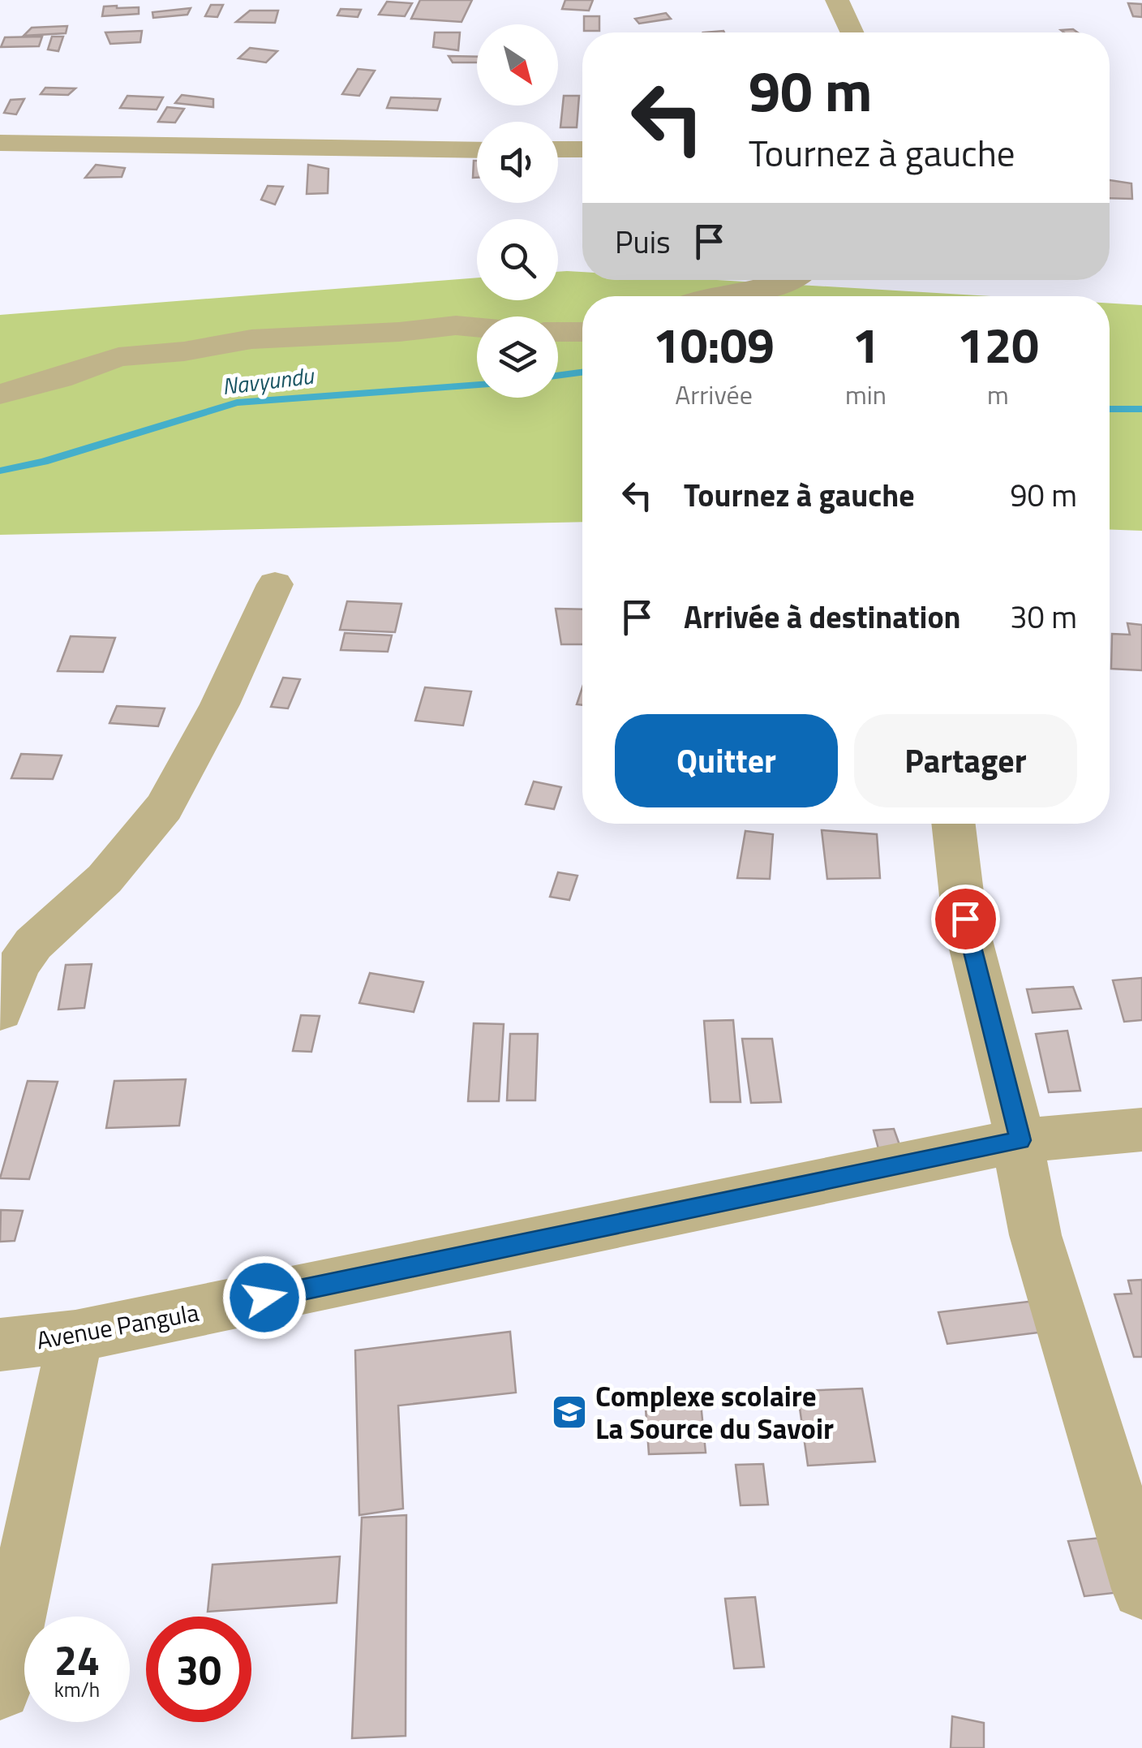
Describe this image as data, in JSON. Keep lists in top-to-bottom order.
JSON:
{
  "streets": {
    "street": ["Avenue Pangula"]
  },
  "water": ["Navyundu"],
  "places": {
    "school or university": ["Complexe scolaire La Source du Savoir"]
  },
  "north": "bottom right",
  "page": {
    "turn": ["90 m", "Tournez à gauche"],
    "then": "Puis",
    "eta": [
      "10:09",
      "Arrivée",
      "1",
      "min",
      "120",
      "m"
    ],
    "list": [
      {
        "name": "Tournez à gauche",
        "value": "90 m"
      },
      {
        "name": "Arrivée à destination",
        "value": "30 m"
      }
    ],
    "buttons": ["Quitter", "Partager"],
    "speed": "24 km/h",
    "limit": "30"
  }
}
